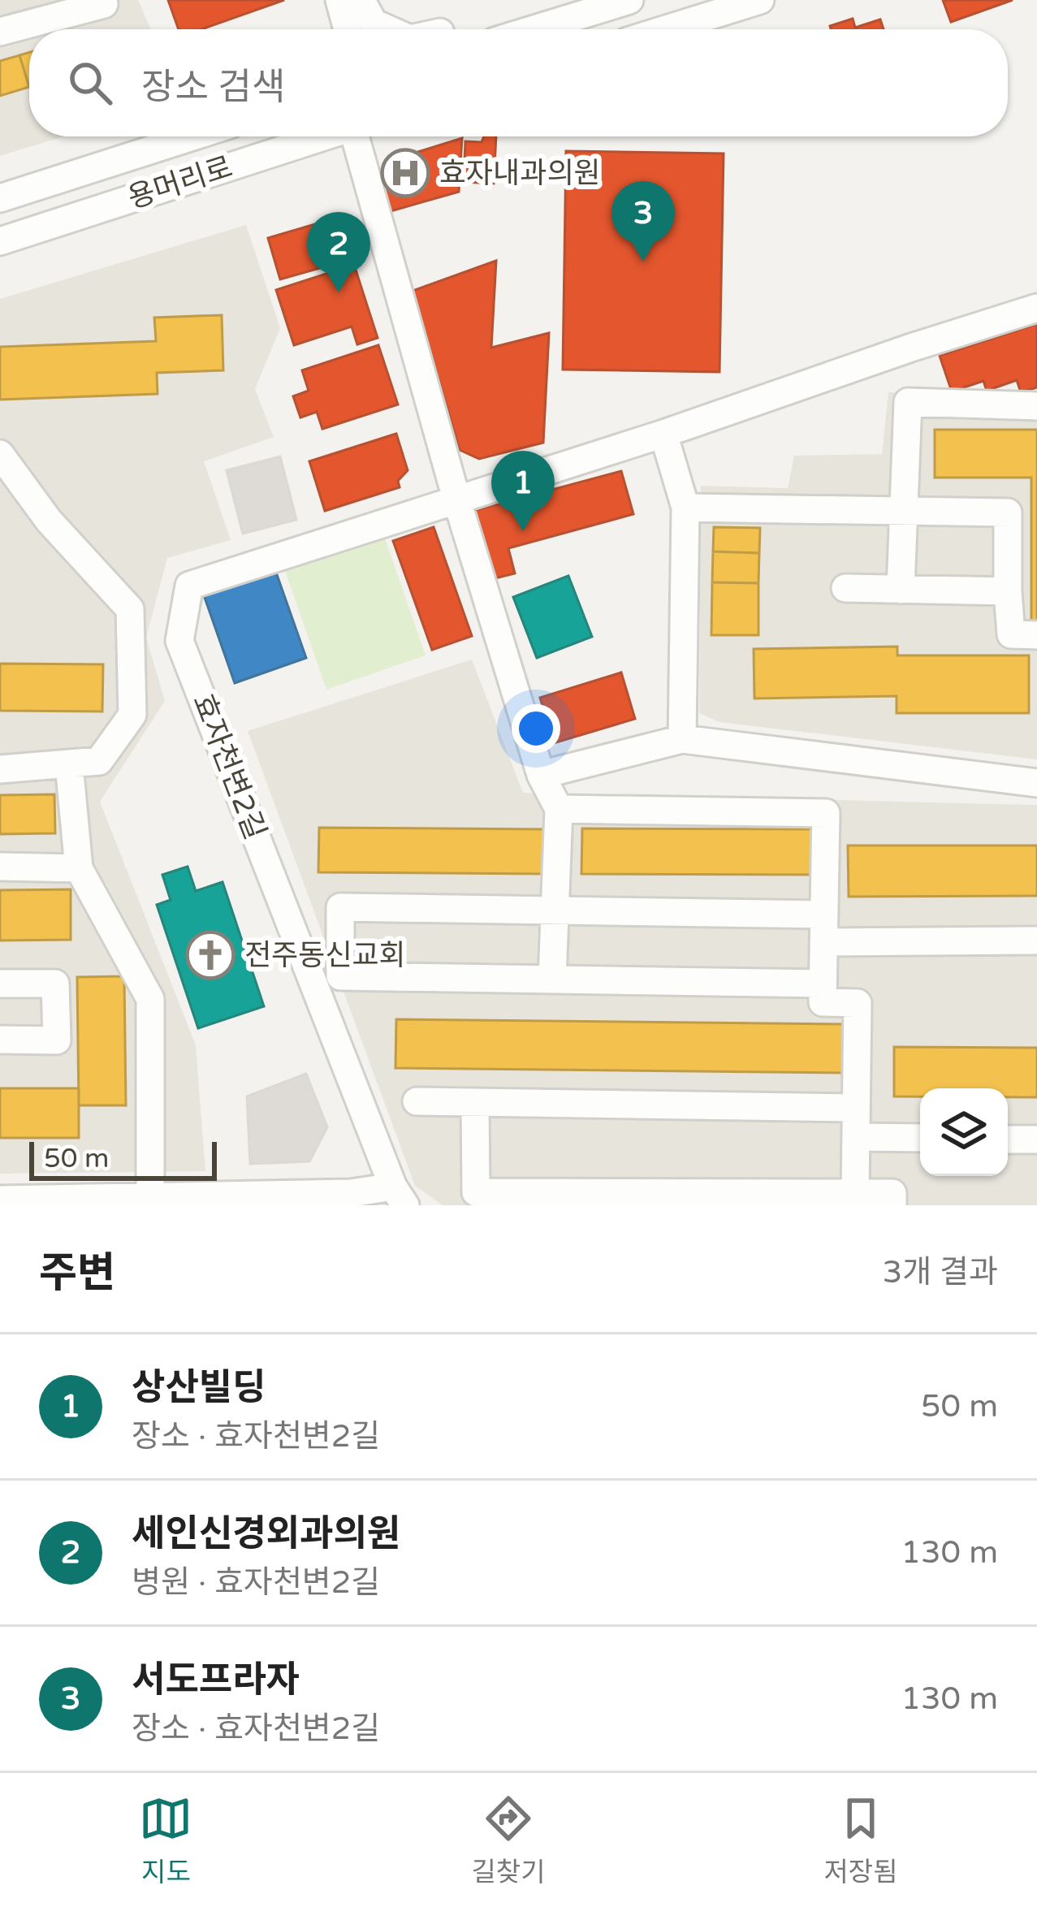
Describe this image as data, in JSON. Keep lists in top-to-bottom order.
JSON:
{
  "streets": {
    "street": ["용머리로", "효자천변2길"]
  },
  "places": {
    "hospital": ["효자내과의원"],
    "church": ["전주동신교회"]
  },
  "scale_bar": "50 m",
  "page": {
    "search": "장소 검색",
    "pins": ["3", "2", "1"],
    "scale": "50 m",
    "heading": ["주변", "3개 결과"],
    "list": [
      {
        "mark": "1",
        "name": "상산빌딩",
        "note": "장소 · 효자천변2길",
        "value": "50 m"
      },
      {
        "mark": "2",
        "name": "세인신경외과의원",
        "note": "병원 · 효자천변2길",
        "value": "130 m"
      },
      {
        "mark": "3",
        "name": "서도프라자",
        "note": "장소 · 효자천변2길",
        "value": "130 m"
      }
    ],
    "nav": ["지도", "길찾기", "저장됨"]
  }
}
